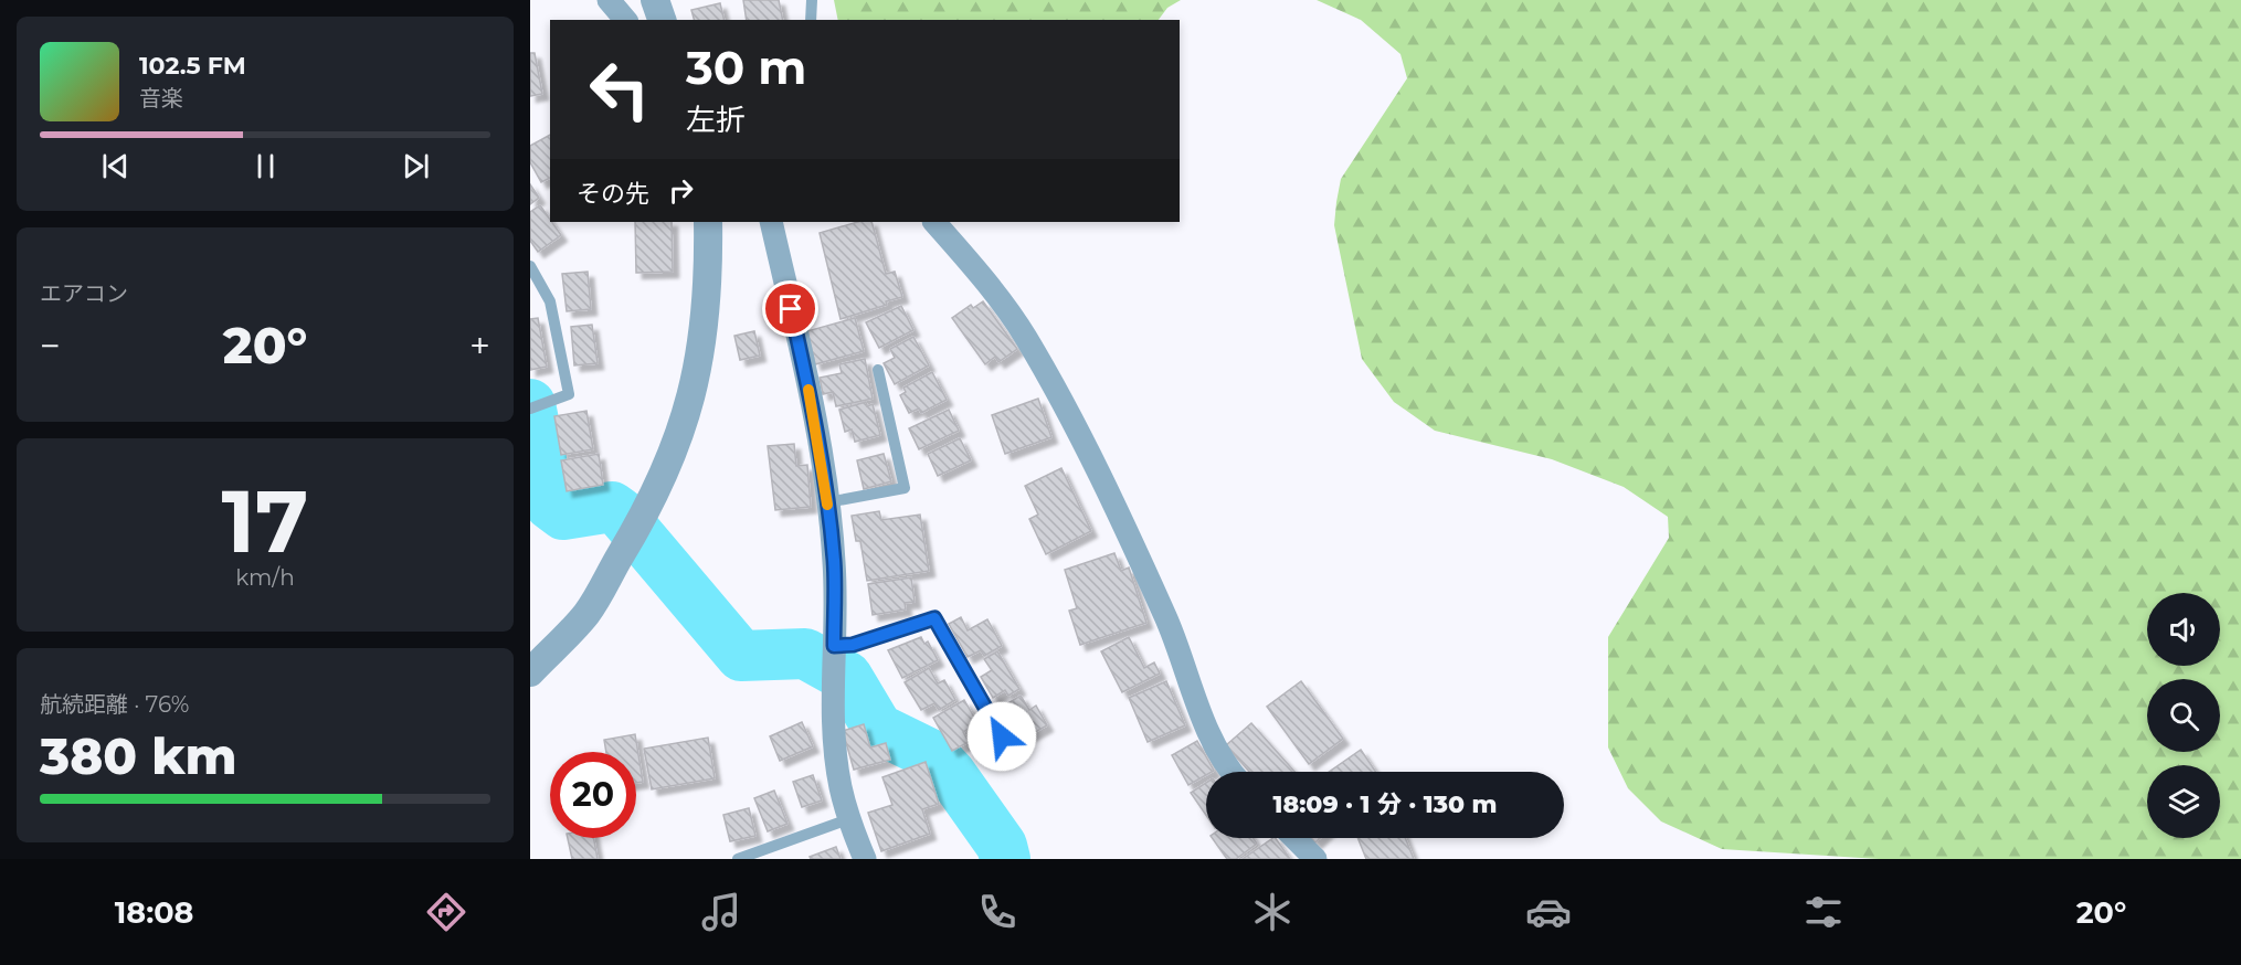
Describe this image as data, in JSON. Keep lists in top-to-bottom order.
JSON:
{
  "page": {
    "turn": ["30 m", "左折"],
    "song": ["102.5 FM", "音楽"],
    "then": "その先",
    "tile": [
      "エアコン",
      ["17", "km/h"],
      ["航続距離 · 76%", "380 km"]
    ],
    "heat": ["−", "20°", "+"],
    "limit": "20",
    "trip": "18:09 · 1 分 · 130 m",
    "tabs": ["18:08", "20°"]
  }
}
